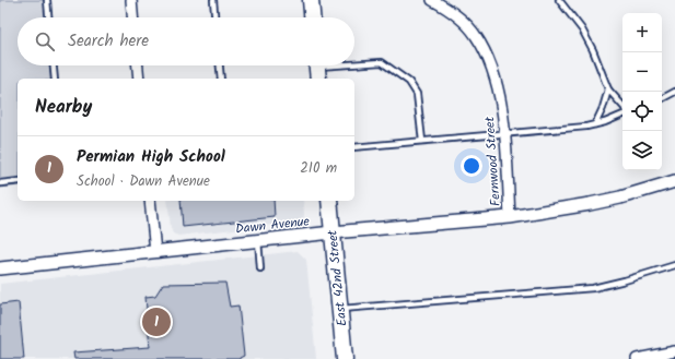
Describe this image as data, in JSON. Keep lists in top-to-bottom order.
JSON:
{
  "streets": {
    "highway": ["East 42nd Street"],
    "street": ["Fernwood Street", "Dawn Avenue"]
  },
  "crossings": [
    ["Fernwood Street", "Dawn Avenue"],
    ["Dawn Avenue", "East 42nd Street"]
  ],
  "page": {
    "map_buttons": ["+", "−"],
    "search": "Search here",
    "heading": "Nearby",
    "list": [
      {
        "mark": "1",
        "name": "Permian High School",
        "note": "School · Dawn Avenue",
        "value": "210 m"
      }
    ],
    "pins": "1"
  }
}
